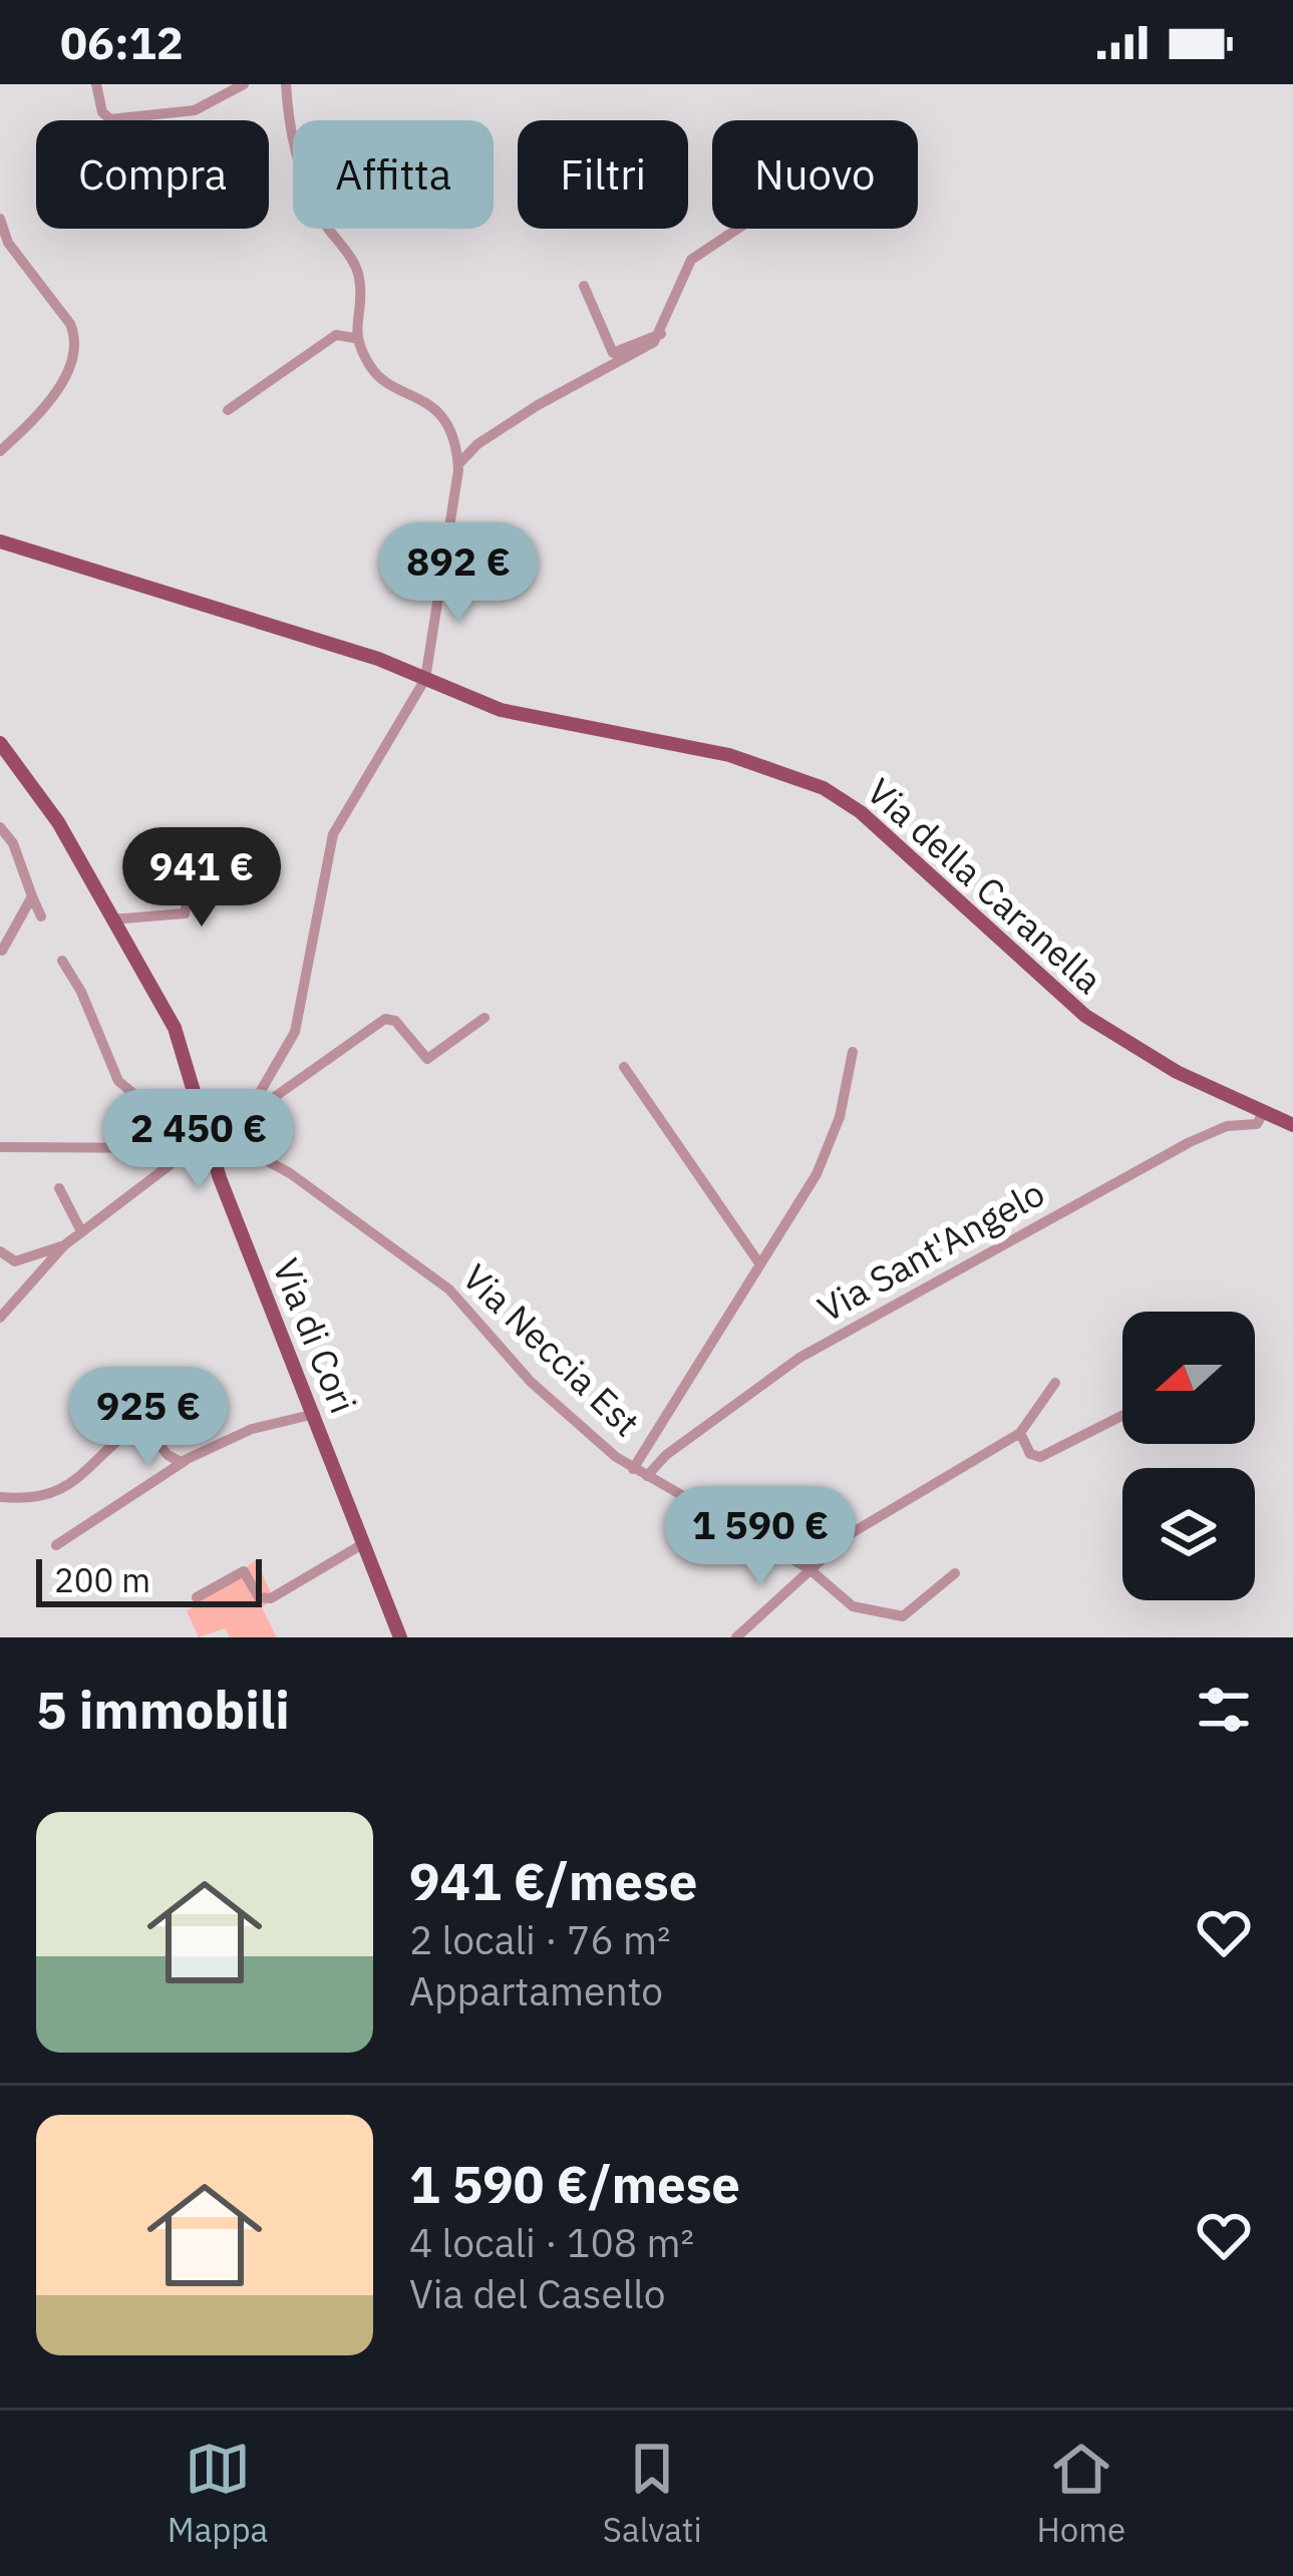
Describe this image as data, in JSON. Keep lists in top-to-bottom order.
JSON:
{
  "streets": {
    "main road": ["Via della Caranella", "Via di Cori"],
    "street": ["Via Sant'Angelo", "Via Neccia Est"]
  },
  "crossings": [
    ["Via della Caranella", "Via Sant'Angelo"],
    ["Via Sant'Angelo", "Via Neccia Est"]
  ],
  "scale_bar": "200 m",
  "north": "left",
  "page": {
    "status": "06:12",
    "chip": [
      "Compra",
      "Affitta",
      "Filtri",
      "Nuovo"
    ],
    "price": [
      "892 €",
      "941 €",
      "2 450 €",
      "925 €",
      "1 590 €"
    ],
    "scale": "200 m",
    "heading": "5 immobili",
    "list": [
      {
        "name": "941 €/mese",
        "note": "2 locali · 76 m² · Appartamento"
      },
      {
        "name": "1 590 €/mese",
        "note": "4 locali · 108 m² · Via del Casello"
      }
    ],
    "tabs": ["Mappa", "Salvati", "Home"]
  }
}
